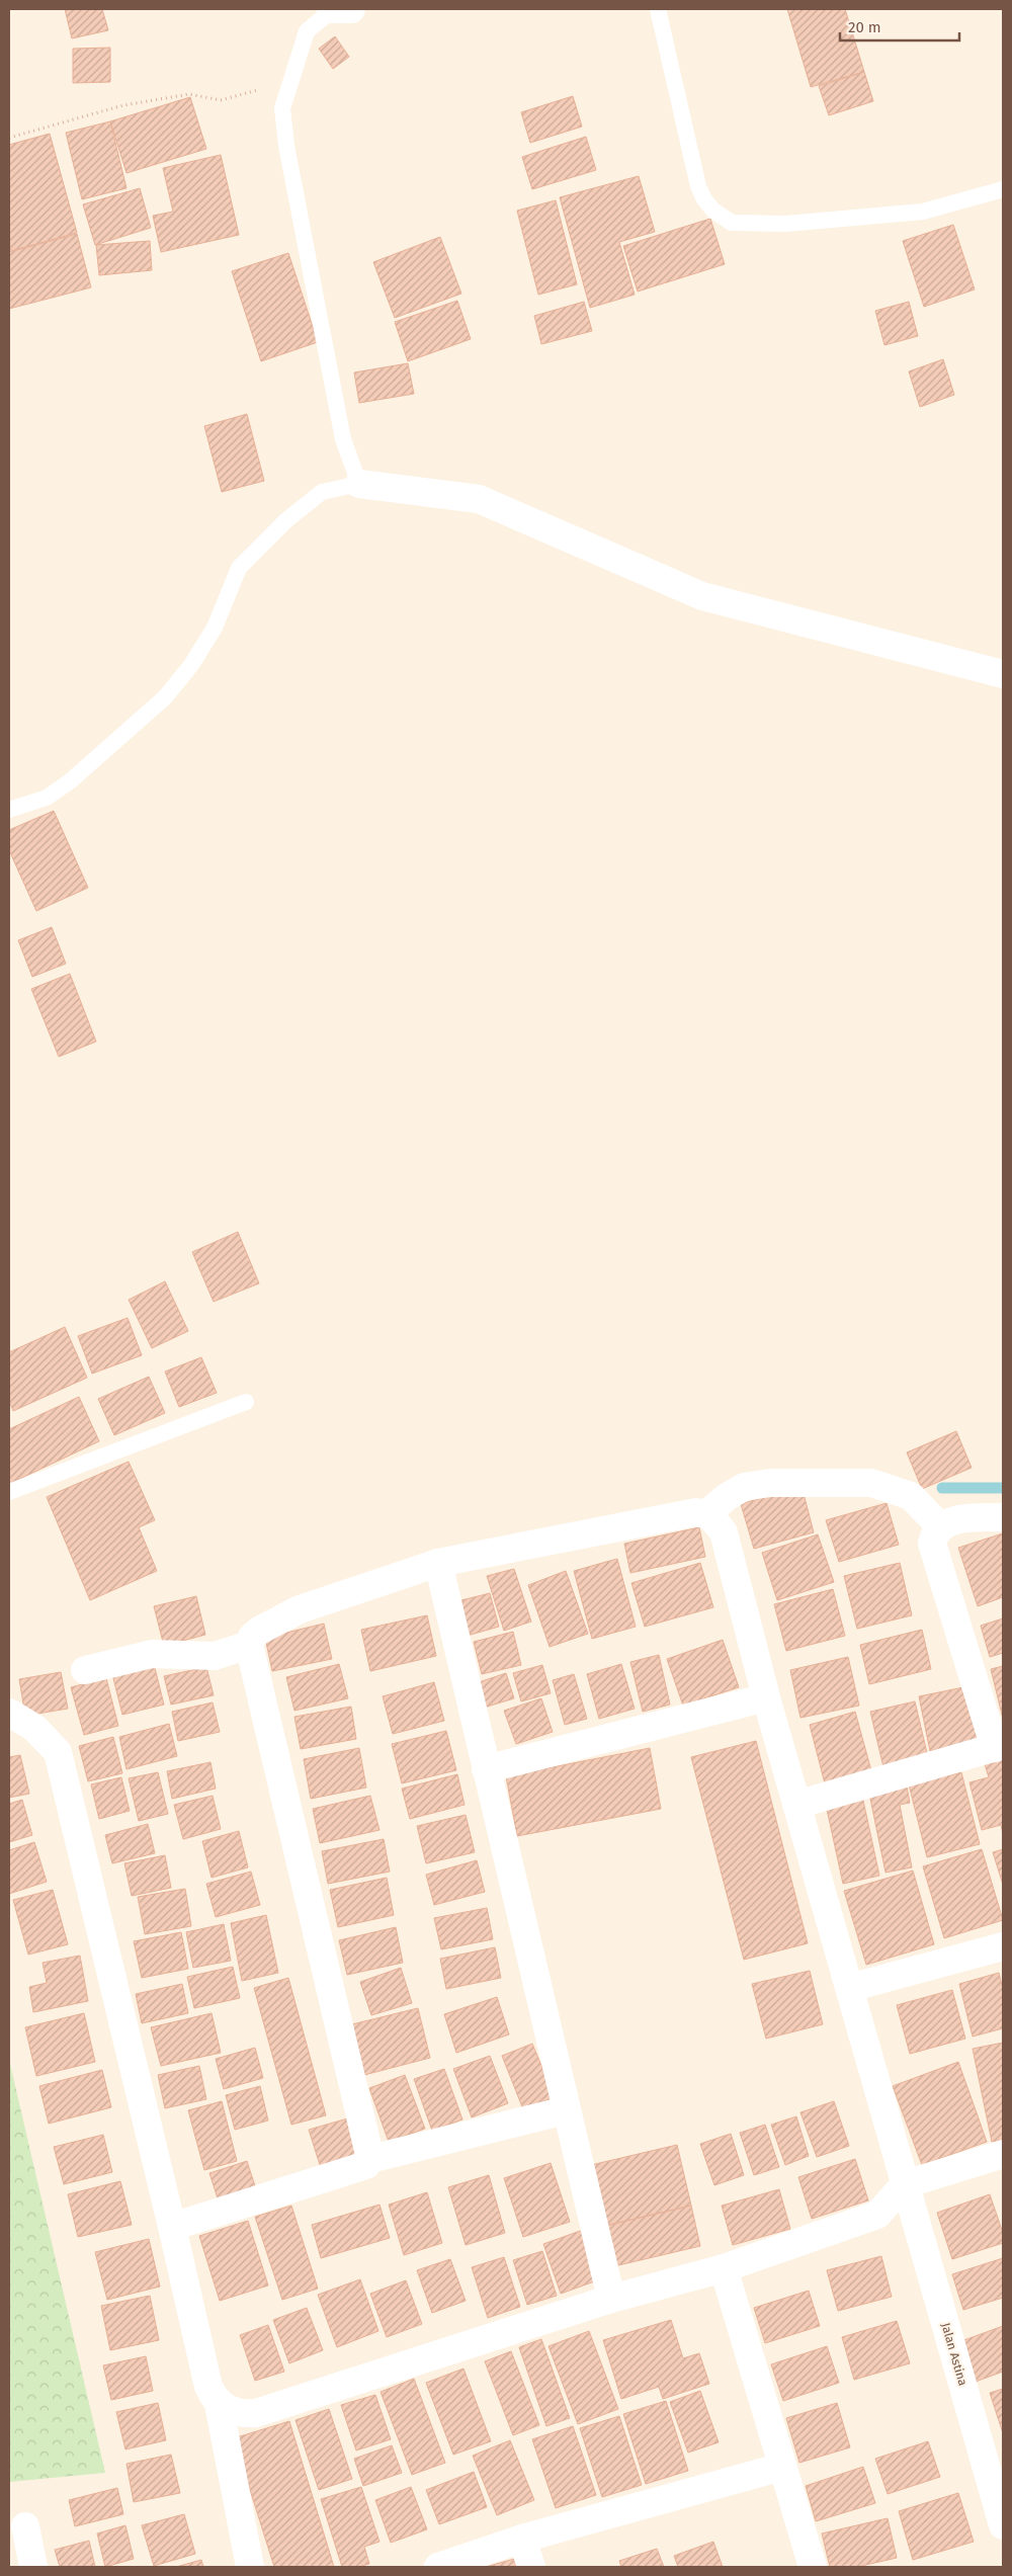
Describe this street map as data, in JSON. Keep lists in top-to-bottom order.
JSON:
{
  "streets": {
    "street": ["Jalan Astina"]
  },
  "scale_bar": "20 m"
}
